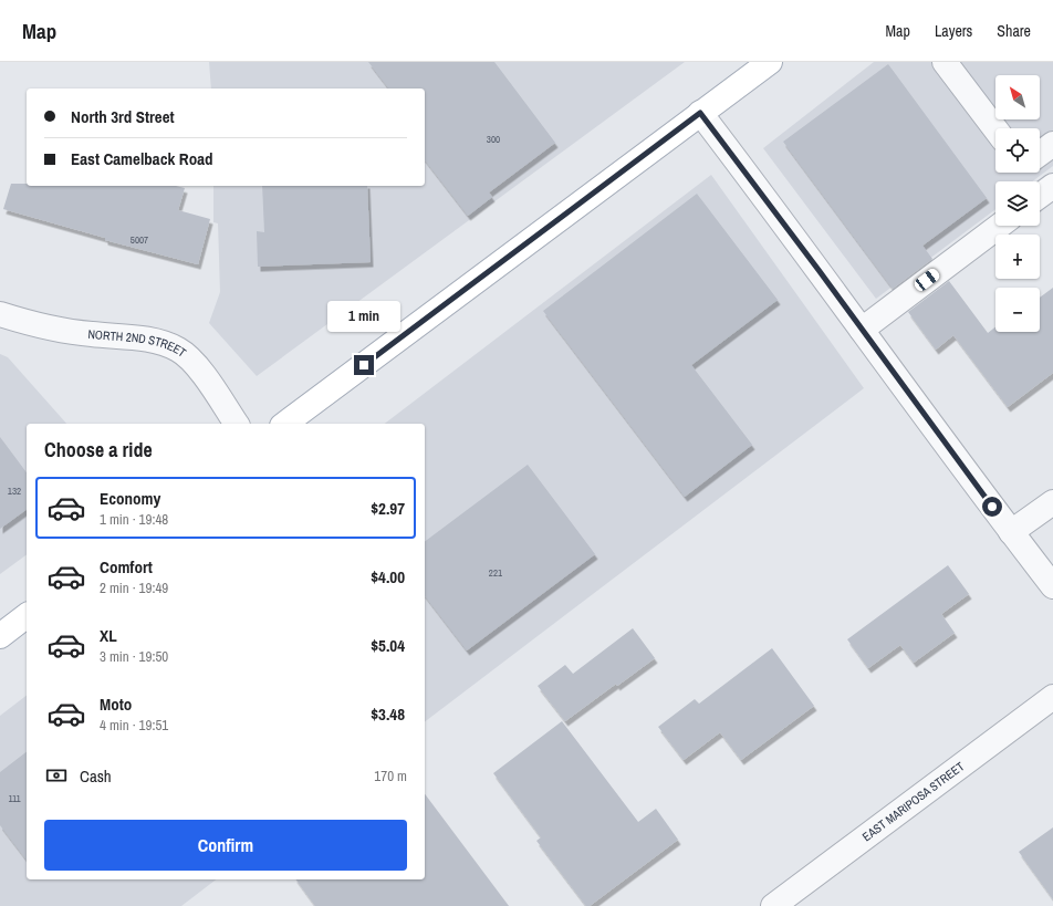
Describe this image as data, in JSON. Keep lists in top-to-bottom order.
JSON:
{
  "streets": {
    "street": ["NORTH 2ND STREET", "EAST MARIPOSA STREET"]
  },
  "house_numbers": [
    "300",
    "5007",
    "132",
    "221",
    "111"
  ],
  "north": "top left",
  "page": {
    "header": "Map",
    "nav": ["Map", "Layers", "Share"],
    "map_buttons": ["+", "−"],
    "banner": ["North 3rd Street", "East Camelback Road"],
    "bubble": "1 min",
    "heading": "Choose a ride",
    "list": [
      {
        "name": "Economy",
        "note": "1 min · 19:48",
        "value": "$2.97"
      },
      {
        "name": "Comfort",
        "note": "2 min · 19:49",
        "value": "$4.00"
      },
      {
        "name": "XL",
        "note": "3 min · 19:50",
        "value": "$5.04"
      },
      {
        "name": "Moto",
        "note": "4 min · 19:51",
        "value": "$3.48"
      }
    ],
    "pay": ["Cash", "170 m"],
    "buttons": "Confirm"
  }
}
